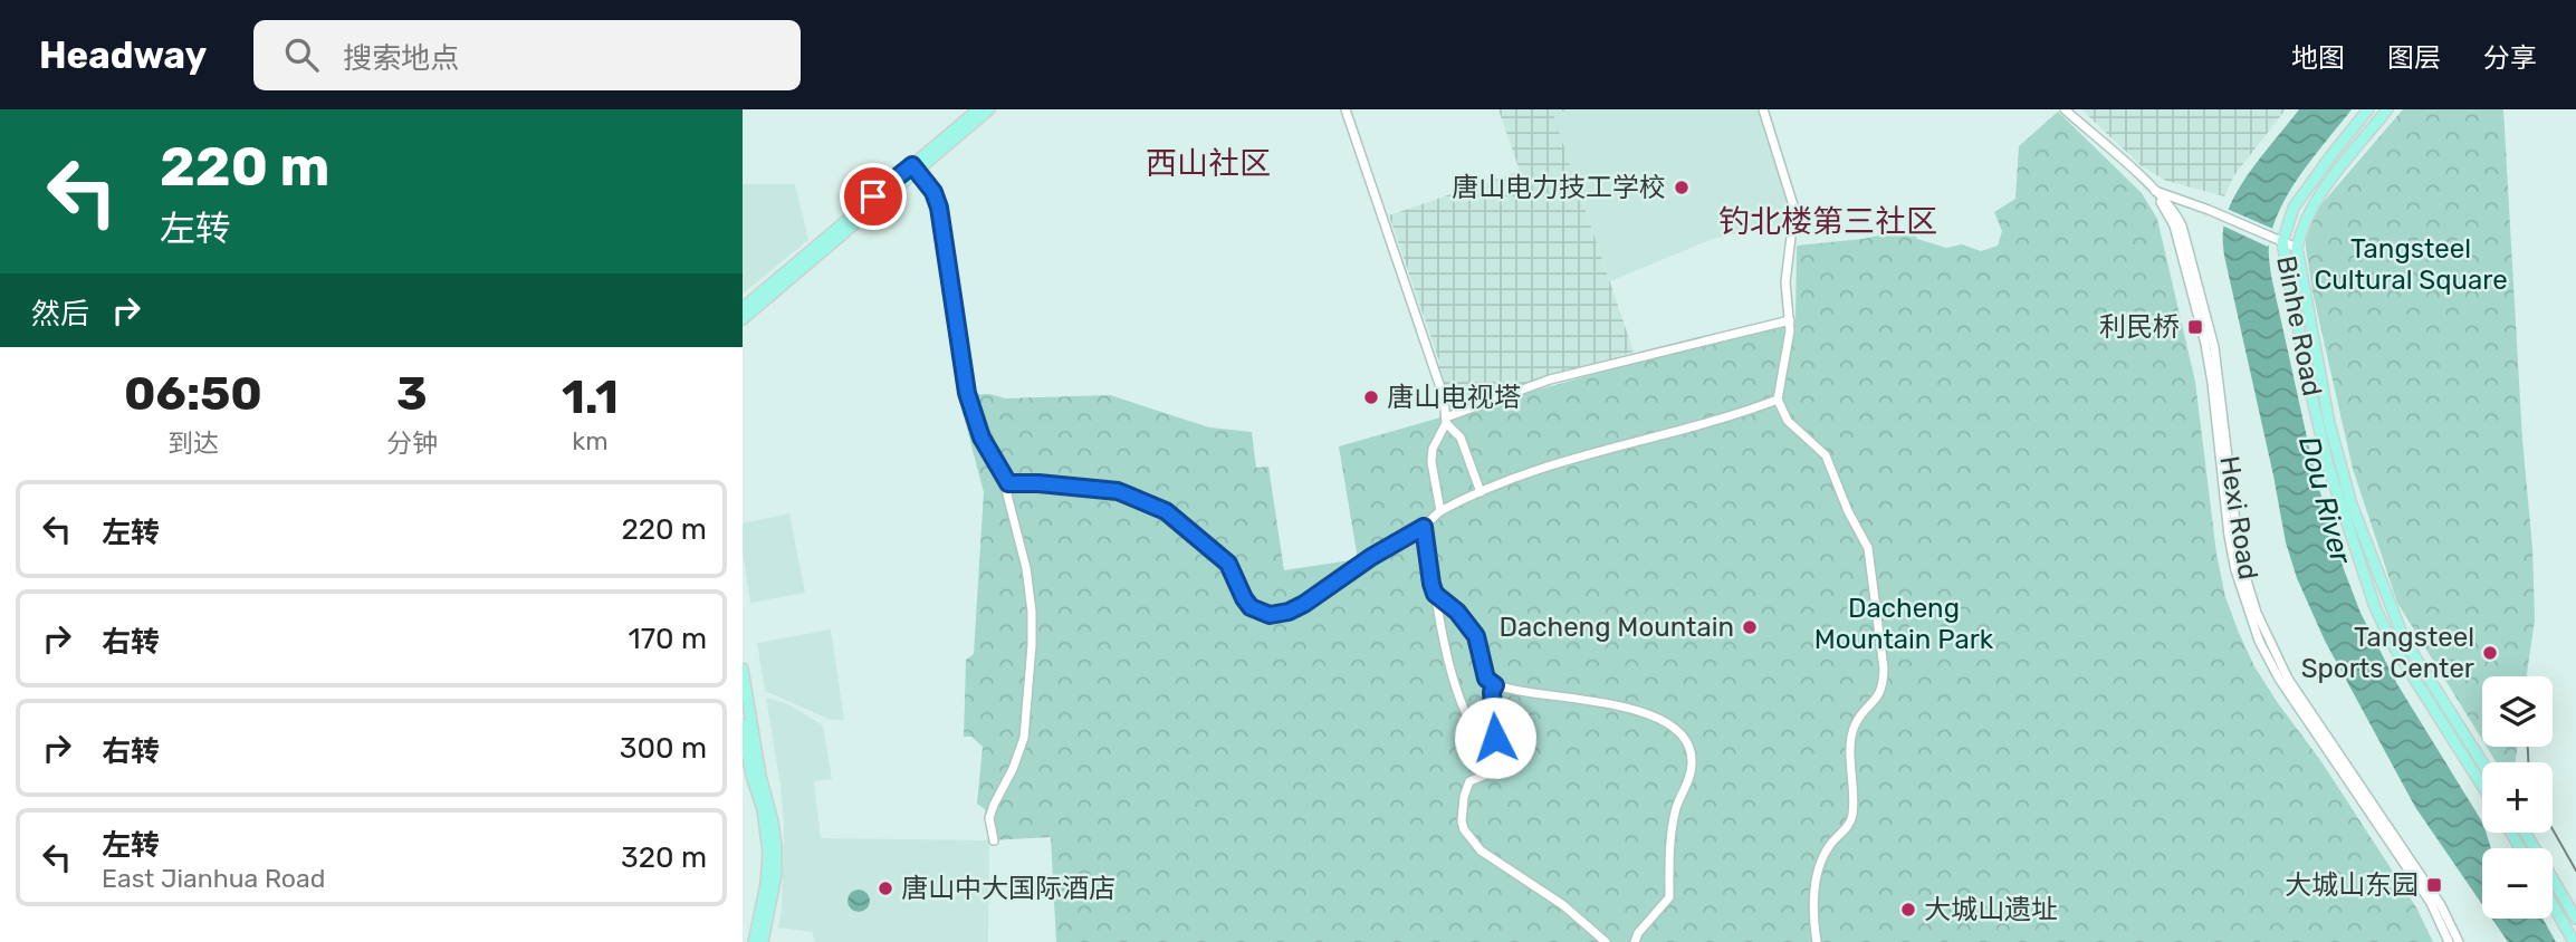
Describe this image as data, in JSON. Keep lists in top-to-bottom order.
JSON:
{
  "streets": {
    "main road": ["Binhe Road"],
    "street": ["Hexi Road"]
  },
  "districts": ["西山社区", "钓北楼第三社区"],
  "water": ["Dou River"],
  "parks": ["Tangsteel Cultural Square", "Dacheng Mountain Park"],
  "places": {
    "other": [
      "唐山电力技工学校",
      "唐山电视塔",
      "Dacheng Mountain",
      "Tangsteel Sports Center",
      "唐山中大国际酒店",
      "大城山遗址"
    ],
    "transit": ["利民桥", "大城山东园"]
  },
  "page": {
    "header": "Headway",
    "search": "搜索地点",
    "nav": ["地图", "图层", "分享"],
    "turn": ["220 m", "左转"],
    "then": "然后",
    "eta": [
      "06:50",
      "到达",
      "3",
      "分钟",
      "1.1",
      "km"
    ],
    "list": [
      {
        "name": "左转",
        "value": "220 m"
      },
      {
        "name": "右转",
        "value": "170 m"
      },
      {
        "name": "右转",
        "value": "300 m"
      },
      {
        "name": "左转",
        "note": "East Jianhua Road",
        "value": "320 m"
      }
    ],
    "map_buttons": ["+", "−"]
  }
}
